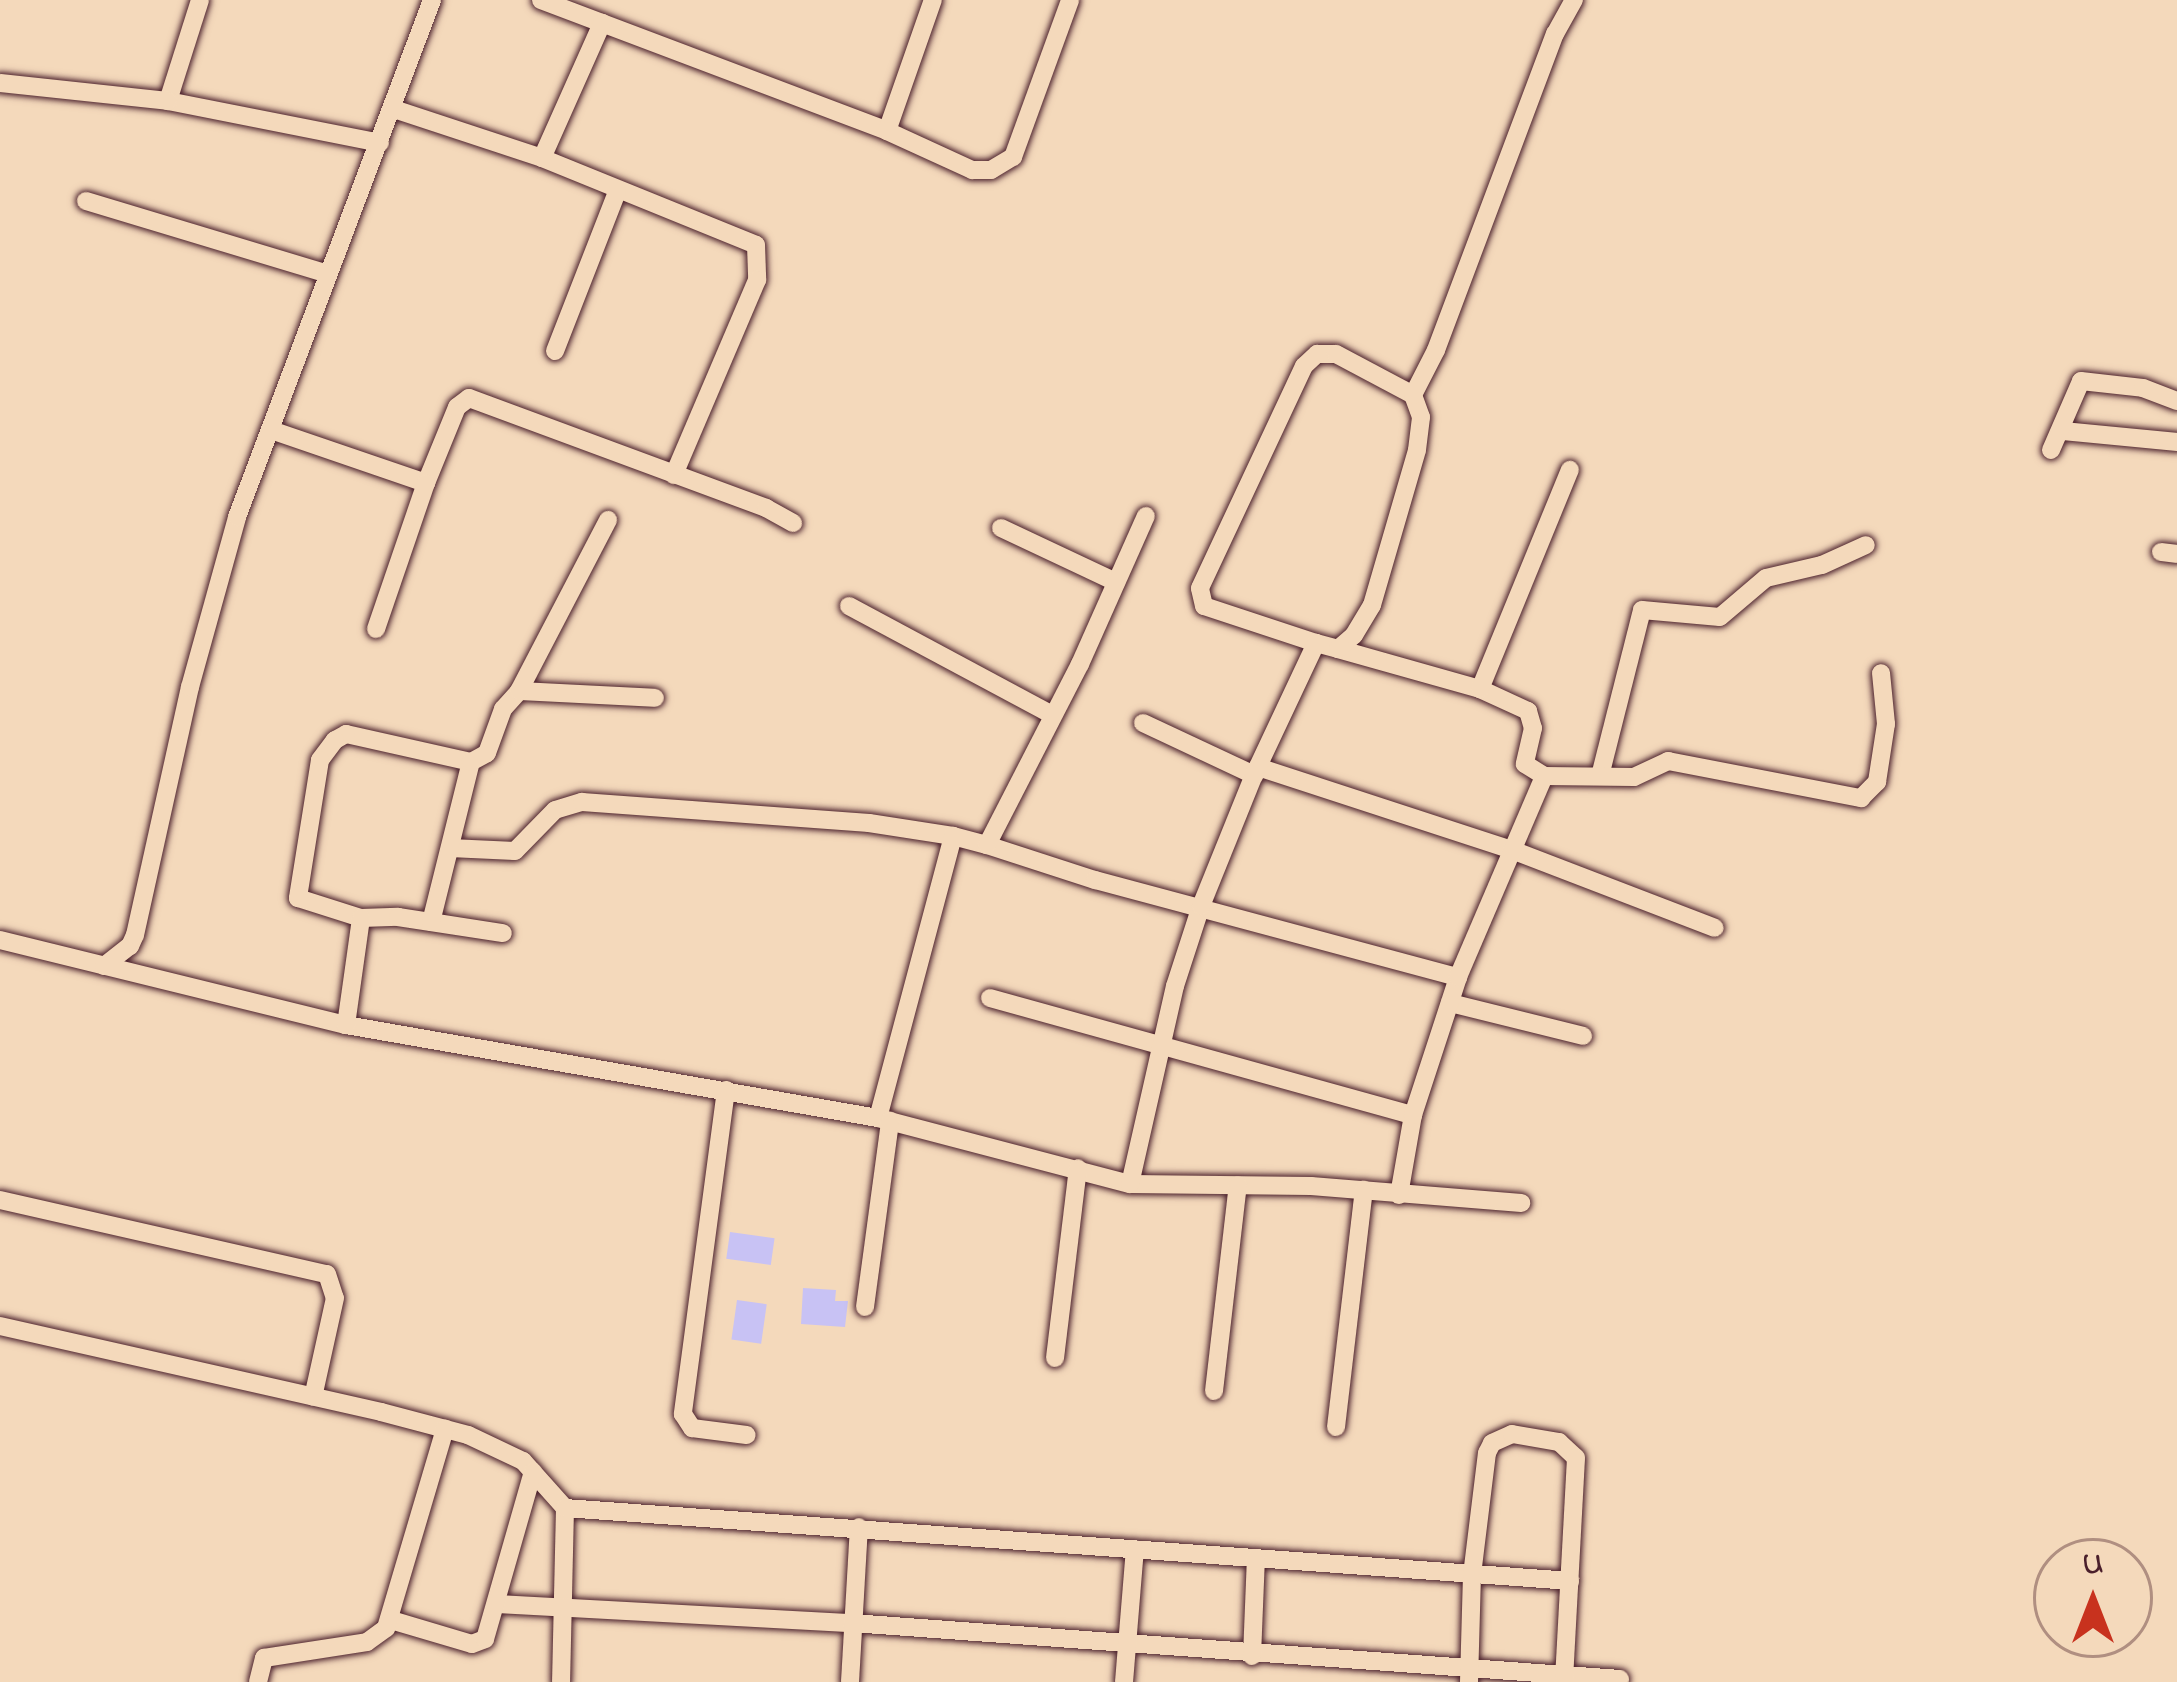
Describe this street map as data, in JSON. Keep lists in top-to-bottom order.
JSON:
{
  "north": "top"
}
